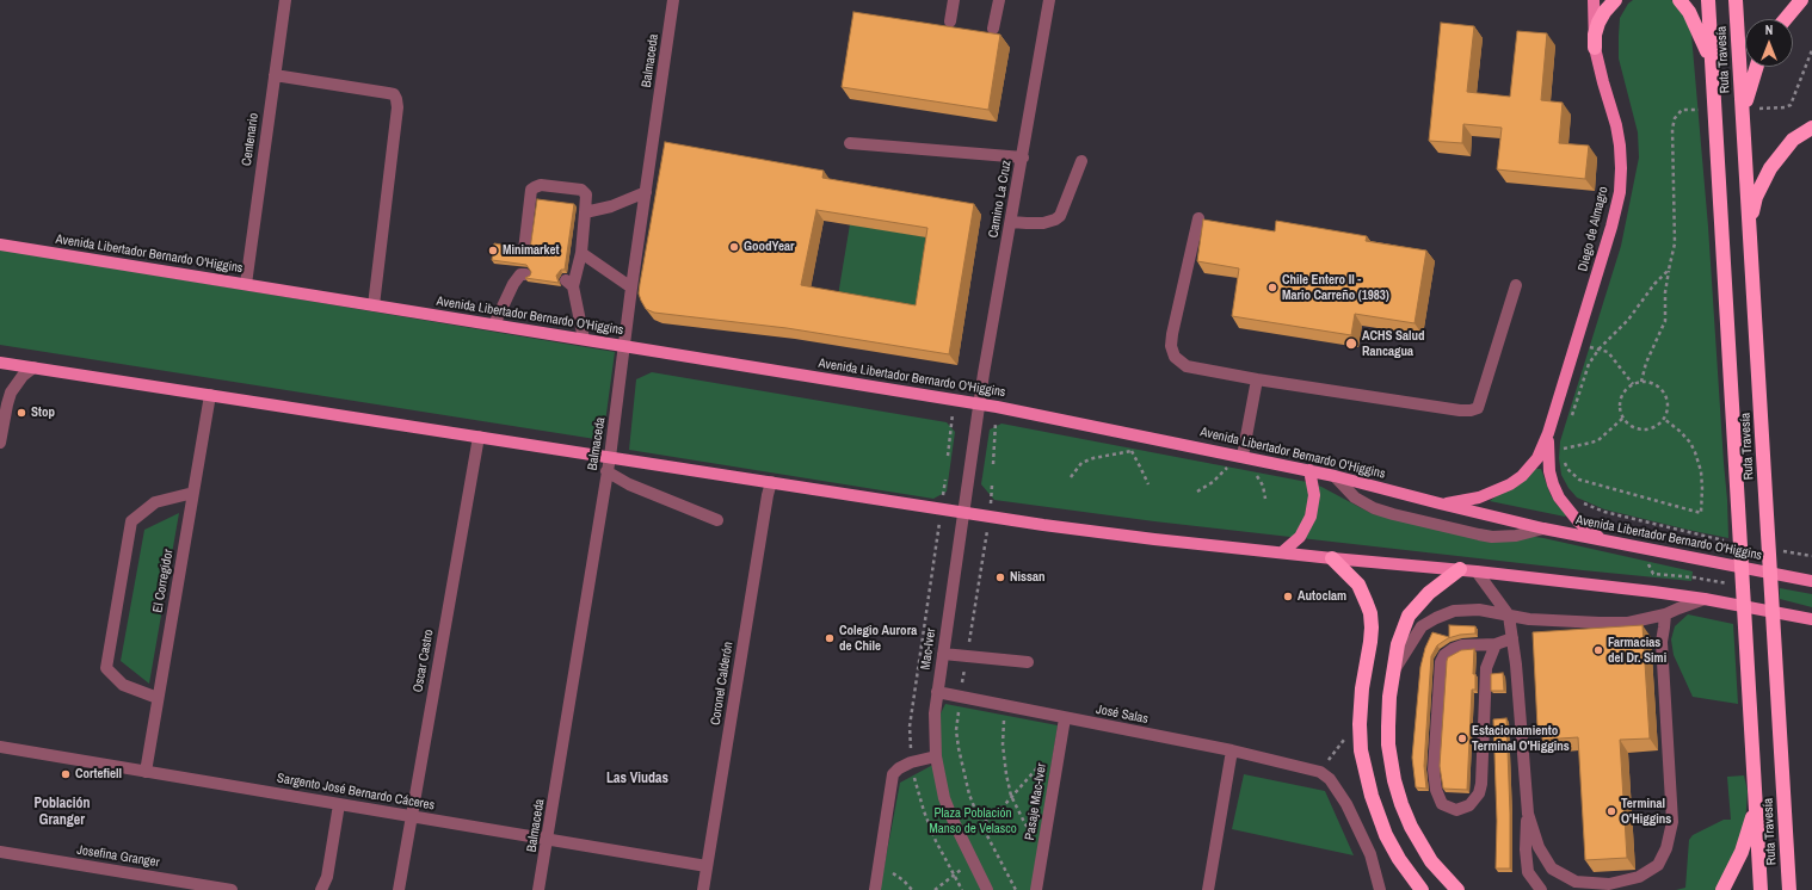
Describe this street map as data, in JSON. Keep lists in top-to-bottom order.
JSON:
{
  "streets": {
    "highway": ["Ruta Travesía"],
    "main road": ["Diego de Almagro", "Avenida Libertador Bernardo O'Higgins"],
    "street": [
      "Balmaceda",
      "Centenario",
      "Camino La Cruz",
      "El Corregidor",
      "Mac-Iver",
      "Oscar Castro",
      "Coronel Calderón",
      "José Salas",
      "Sargento José Bernardo Cáceres",
      "Pasaje Mac-Iver",
      "Josefina Granger"
    ]
  },
  "crossings": [
    ["Balmaceda", "Avenida Libertador Bernardo O'Higgins"],
    ["Balmaceda", "Sargento José Bernardo Cáceres"],
    ["Centenario", "Avenida Libertador Bernardo O'Higgins"],
    ["Camino La Cruz", "Avenida Libertador Bernardo O'Higgins"],
    ["Camino La Cruz", "Mac-Iver"],
    ["Diego de Almagro", "Avenida Libertador Bernardo O'Higgins"],
    ["Avenida Libertador Bernardo O'Higgins", "Mac-Iver"],
    ["El Corregidor", "Sargento José Bernardo Cáceres"],
    ["Mac-Iver", "José Salas"],
    ["Oscar Castro", "Sargento José Bernardo Cáceres"],
    ["Coronel Calderón", "Sargento José Bernardo Cáceres"],
    ["José Salas", "Pasaje Mac-Iver"]
  ],
  "districts": ["Las Viudas", "Población Granger"],
  "parks": ["Plaza Población Manso de Velasco"],
  "places": [
    "GoodYear",
    "Minimarket",
    "Chile Entero II - Mario Carreño (1983)",
    "ACHS Salud Rancagua",
    "Stop",
    "Nissan",
    "Autoclam",
    "Colegio Aurora de Chile",
    "Farmacias del Dr. Simi",
    "Estacionamiento Terminal O'Higgins",
    "Cortefiell",
    "Terminal O'Higgins"
  ],
  "north": "top"
}
